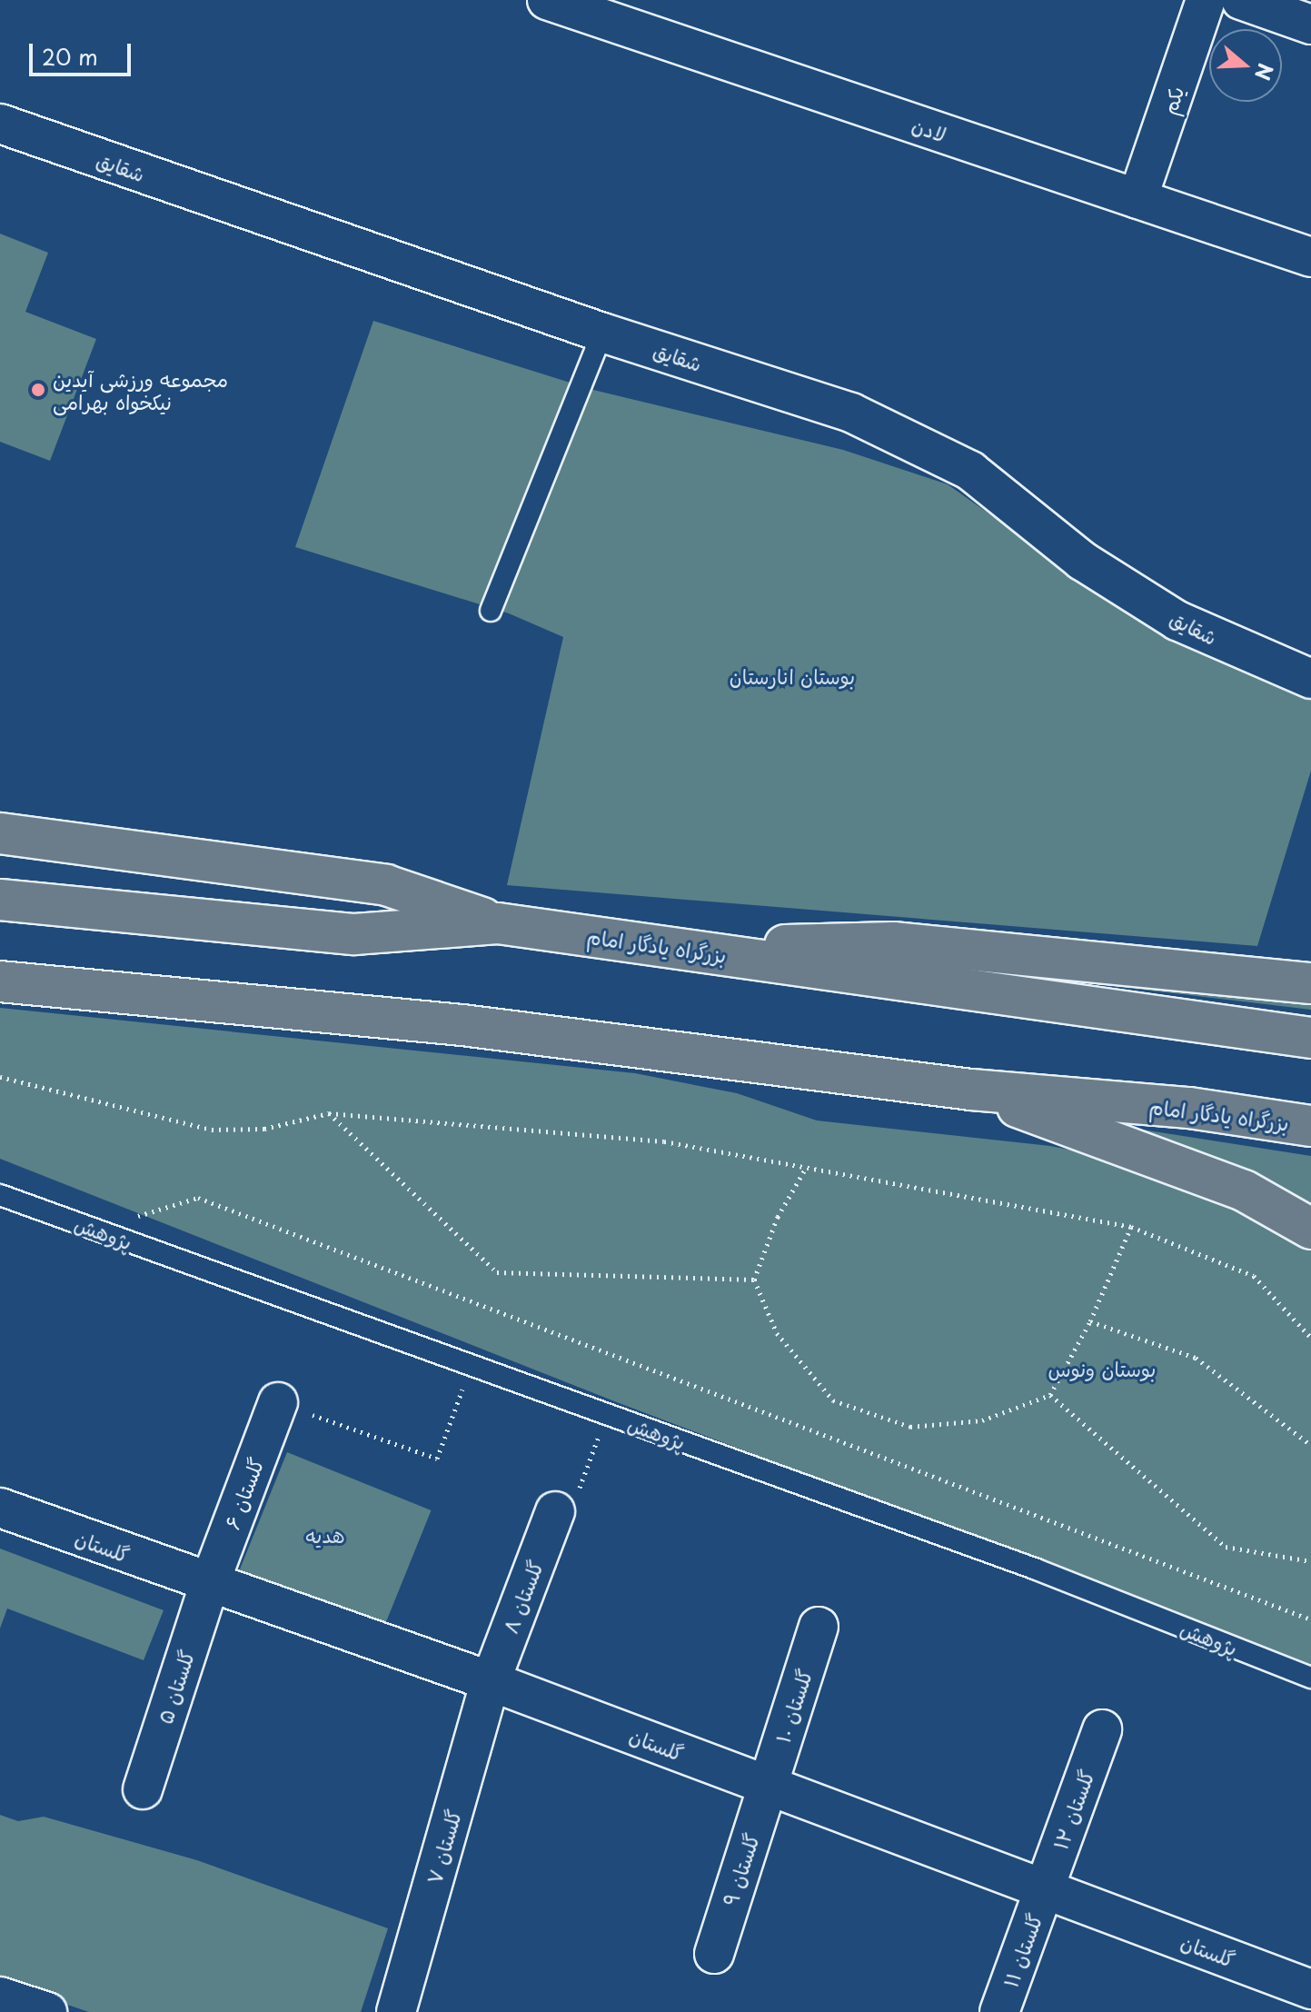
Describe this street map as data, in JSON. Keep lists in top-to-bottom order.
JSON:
{
  "streets": {
    "highway": ["بزرگراه یادگار امام"],
    "street": [
      "یکم",
      "لادن",
      "شقایق",
      "گلستان ۶",
      "گلستان",
      "گلستان ۸",
      "گلستان ۵",
      "گلستان ۱۰",
      "گلستان ۱۲",
      "گلستان ۷",
      "گلستان ۹",
      "گلستان ۱۱"
    ],
    "lane": ["پژوهش"]
  },
  "crossings": [
    ["یکم", "لادن"],
    ["گلستان ۶", "گلستان"],
    ["گلستان ۶", "گلستان ۵"],
    ["گلستان", "گلستان ۸"],
    ["گلستان", "گلستان ۵"],
    ["گلستان", "گلستان ۱۰"],
    ["گلستان", "گلستان ۱۲"],
    ["گلستان", "گلستان ۷"],
    ["گلستان", "گلستان ۹"],
    ["گلستان", "گلستان ۱۱"],
    ["گلستان ۸", "گلستان ۷"],
    ["گلستان ۱۰", "گلستان ۹"],
    ["گلستان ۱۲", "گلستان ۱۱"]
  ],
  "parks": ["بوستان انارستان", "بوستان ونوس", "هدیه"],
  "places": ["مجموعه ورزشی آیدین نیکخواه بهرامی"],
  "scale_bar": "20 m",
  "north": "right"
}
